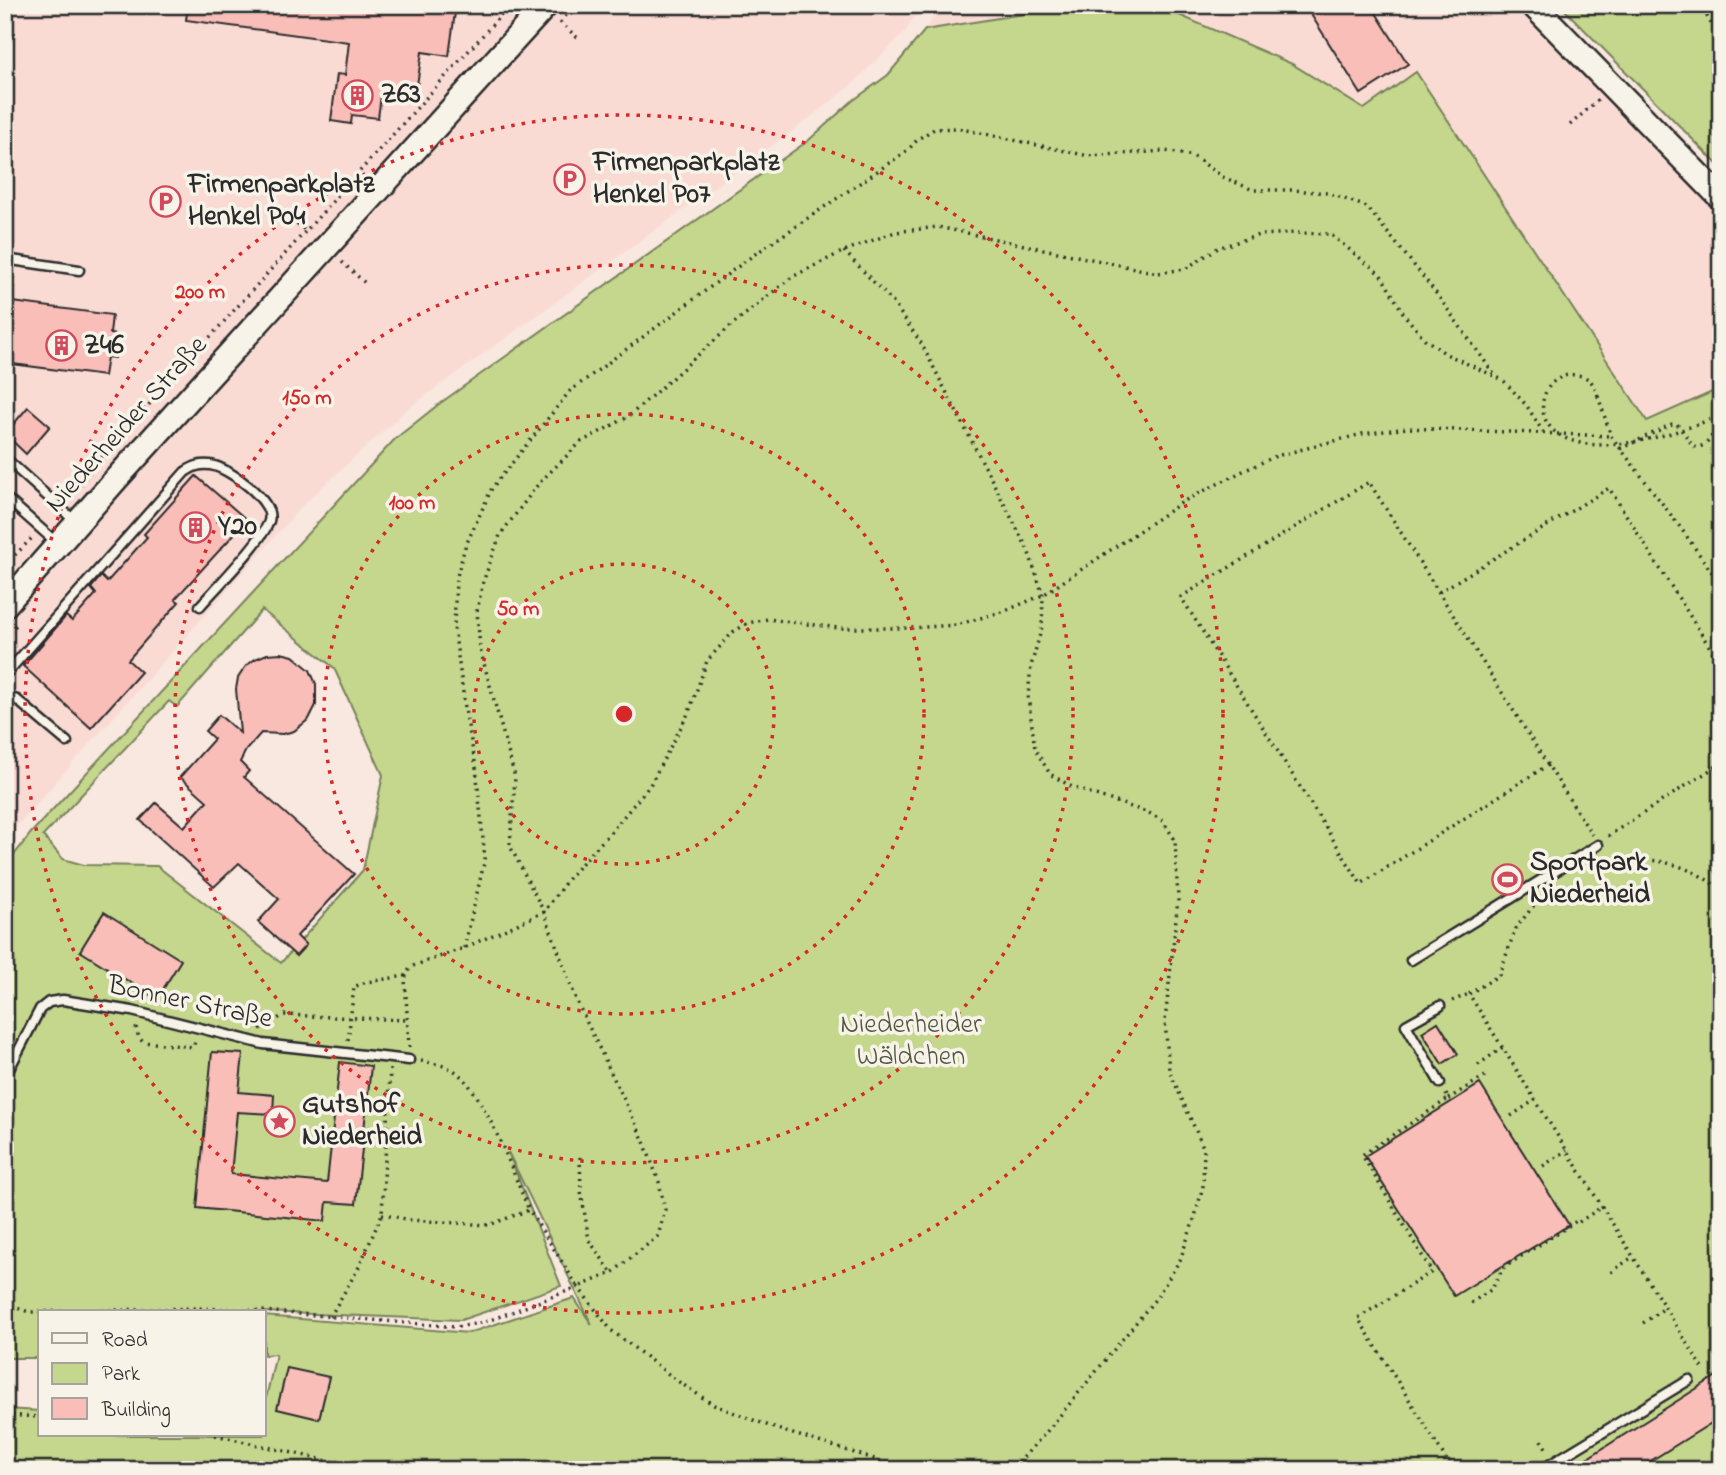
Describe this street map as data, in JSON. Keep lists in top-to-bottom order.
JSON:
{
  "streets": {
    "street": ["Niederheider Straße"],
    "lane": ["Bonner Straße"]
  },
  "parks": ["Niederheider Wäldchen"],
  "places": {
    "building": ["Z63", "Z46", "Y20"],
    "parking": ["Firmenparkplatz Henkel P07", "Firmenparkplatz Henkel P04"],
    "sports": ["Sportpark Niederheid"],
    "place": ["Gutshof Niederheid"]
  },
  "legend": ["Road", "Park", "Building"],
  "rings": [
    "200 m",
    "150 m",
    "100 m",
    "50 m"
  ]
}
